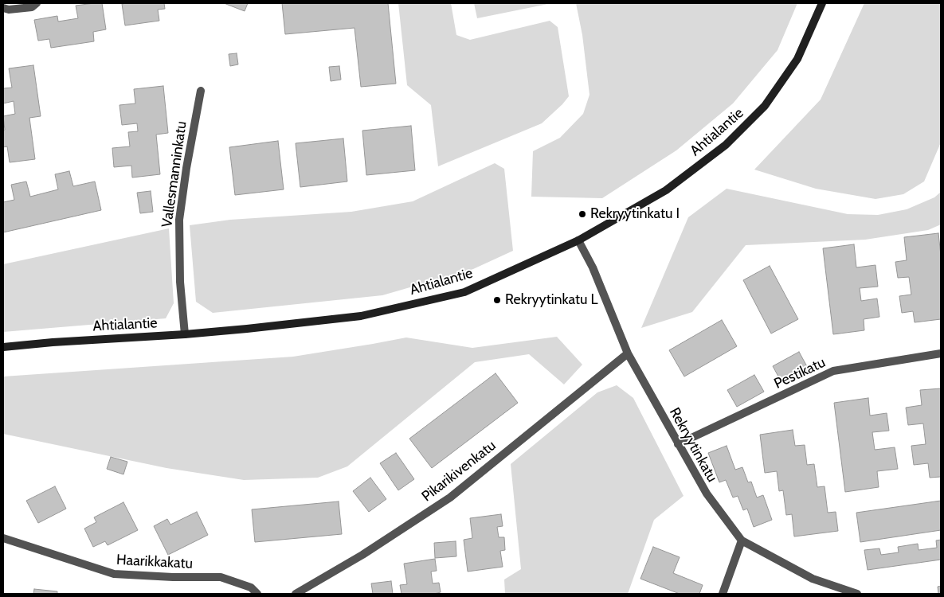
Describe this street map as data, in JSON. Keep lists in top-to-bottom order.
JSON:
{
  "streets": {
    "main road": ["Ahtialantie"],
    "street": [
      "Vallesmanninkatu",
      "Pestikatu",
      "Rekryytinkatu",
      "Pikarikivenkatu",
      "Haarikkakatu"
    ]
  },
  "crossings": [
    ["Ahtialantie", "Vallesmanninkatu"],
    ["Ahtialantie", "Rekryytinkatu"],
    ["Pestikatu", "Rekryytinkatu"],
    ["Rekryytinkatu", "Pikarikivenkatu"]
  ],
  "places": ["Rekryytinkatu I", "Rekryytinkatu L"]
}
